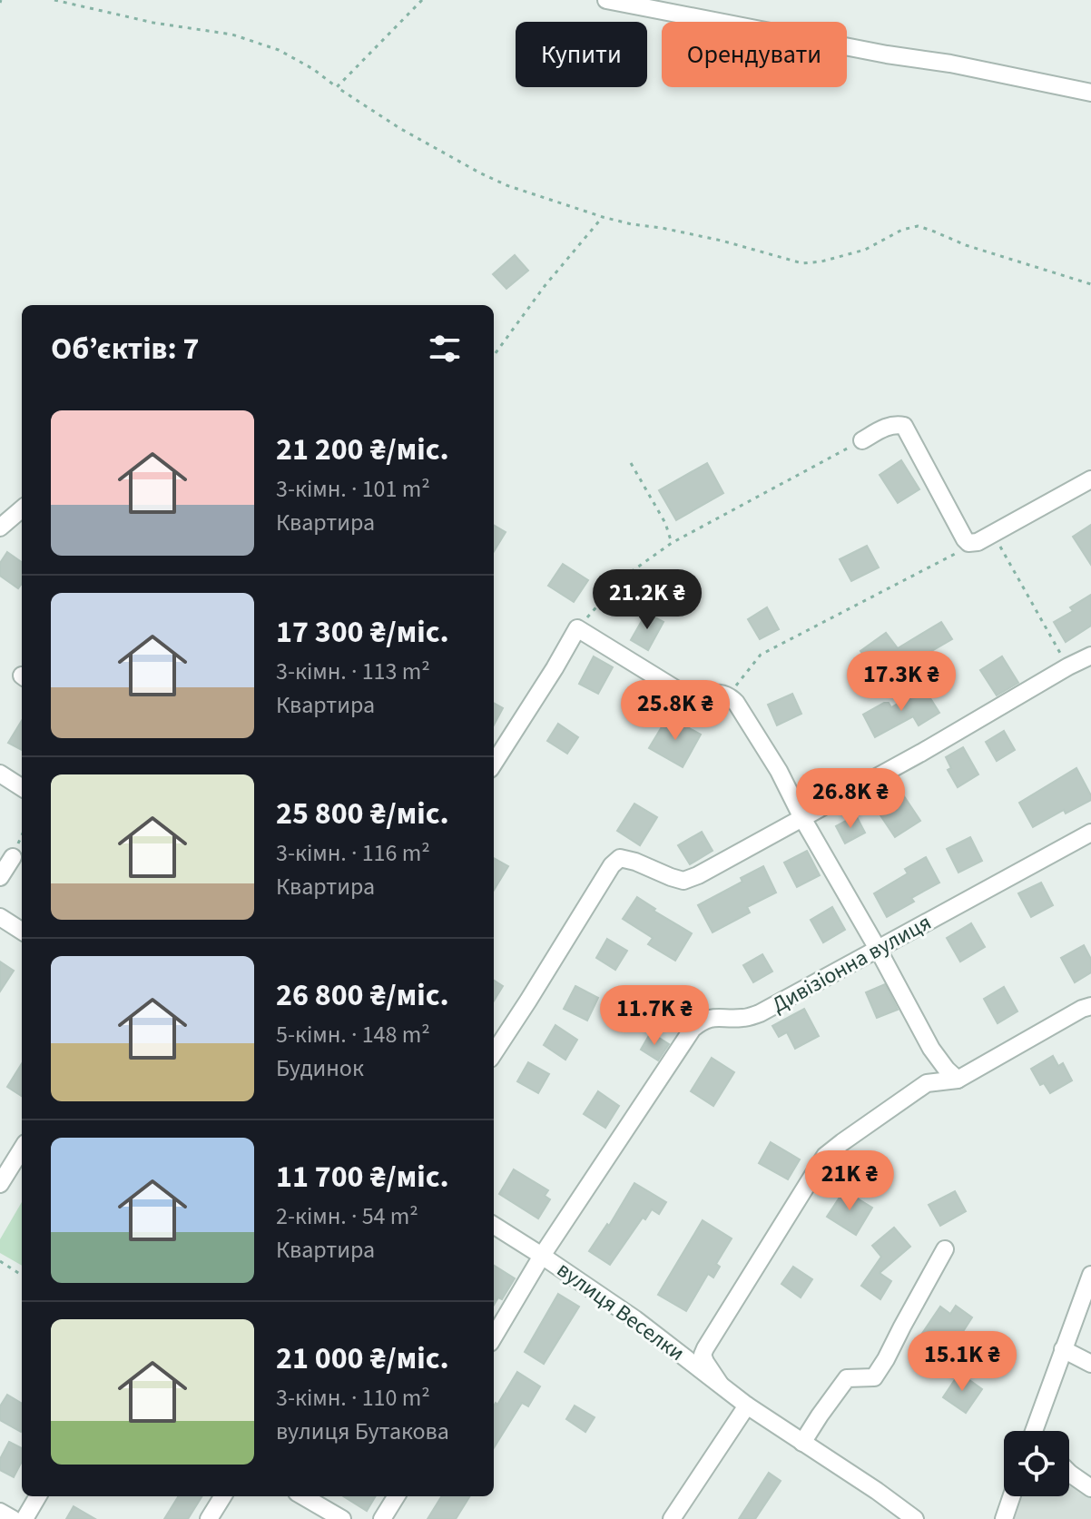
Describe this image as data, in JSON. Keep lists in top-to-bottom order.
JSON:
{
  "streets": {
    "street": ["Дивізіонна вулиця", "вулиця Веселки"]
  },
  "crossings": [
    ["Дивізіонна вулиця", "вулиця Веселки"]
  ],
  "page": {
    "chip": ["Купити", "Орендувати"],
    "heading": "Об’єктів: 7",
    "list": [
      {
        "name": "21 200 ₴/міс.",
        "note": "3-кімн. · 101 m² · Квартира"
      },
      {
        "name": "17 300 ₴/міс.",
        "note": "3-кімн. · 113 m² · Квартира"
      },
      {
        "name": "25 800 ₴/міс.",
        "note": "3-кімн. · 116 m² · Квартира"
      },
      {
        "name": "26 800 ₴/міс.",
        "note": "5-кімн. · 148 m² · Будинок"
      },
      {
        "name": "11 700 ₴/міс.",
        "note": "2-кімн. · 54 m² · Квартира"
      },
      {
        "name": "21 000 ₴/міс.",
        "note": "3-кімн. · 110 m² · вулиця Бутакова"
      }
    ],
    "price": [
      "21.2K ₴",
      "17.3K ₴",
      "25.8K ₴",
      "26.8K ₴",
      "11.7K ₴",
      "21K ₴",
      "15.1K ₴"
    ]
  }
}
